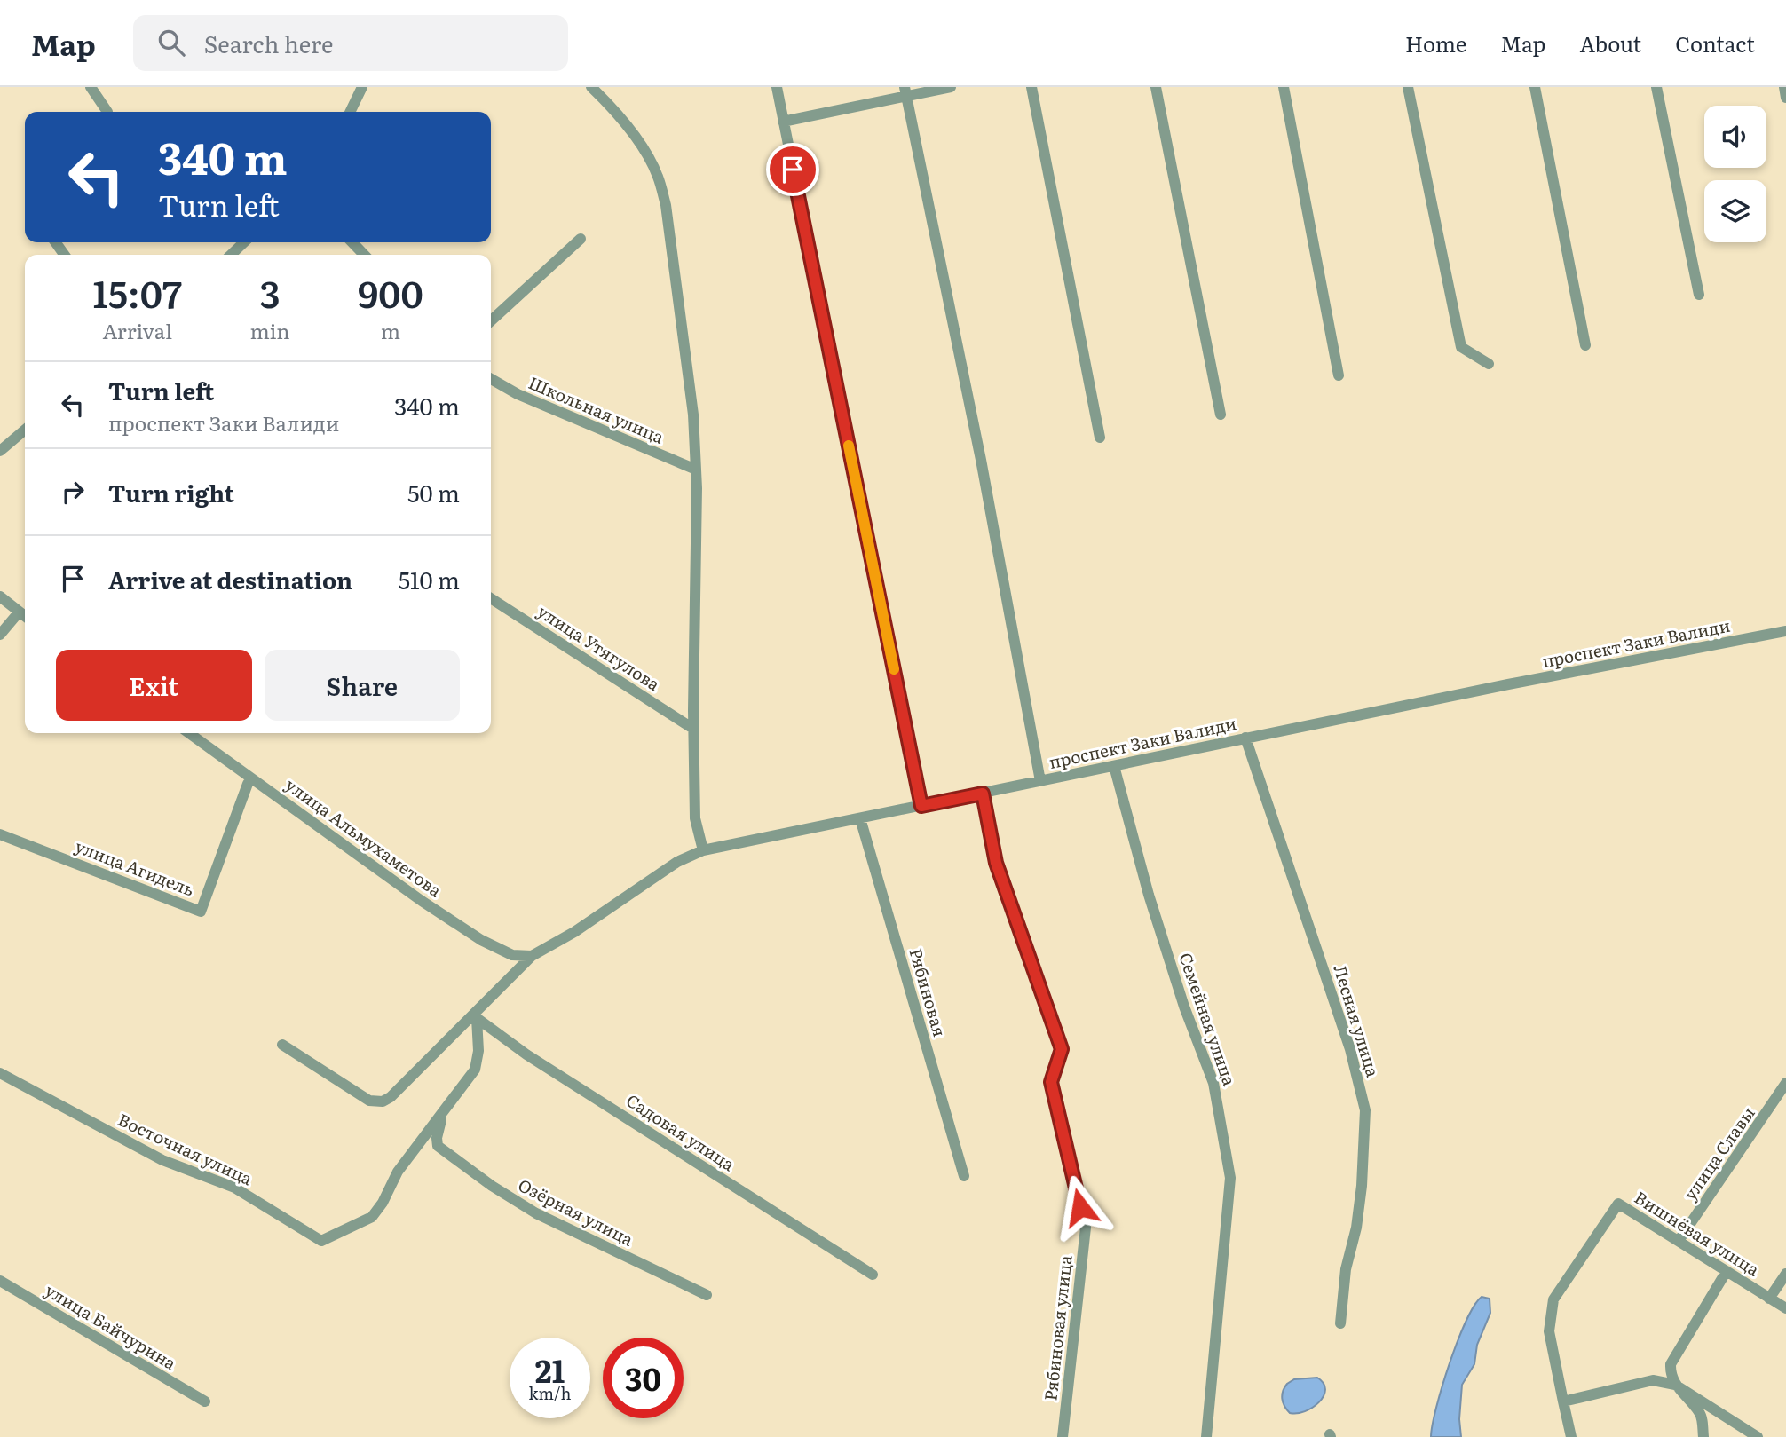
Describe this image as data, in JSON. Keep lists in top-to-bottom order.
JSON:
{
  "streets": {
    "street": [
      "Школьная улица",
      "проспект Заки Валиди",
      "улица Утягулова",
      "улица Альмухаметова",
      "улица Агидель",
      "Рябиновая",
      "Семейная улица",
      "Лесная улица",
      "Садовая улица",
      "Восточная улица",
      "улица Славы",
      "Озёрная улица",
      "Вишнёвая улица",
      "улица Байчурина",
      "Рябиновая улица"
    ]
  },
  "crossings": [
    ["проспект Заки Валиди", "улица Альмухаметова"],
    ["проспект Заки Валиди", "Рябиновая"],
    ["проспект Заки Валиди", "Семейная улица"],
    ["проспект Заки Валиди", "Лесная улица"],
    ["проспект Заки Валиди", "Садовая улица"],
    ["проспект Заки Валиди", "Рябиновая улица"],
    ["Восточная улица", "Озёрная улица"],
    ["улица Славы", "Вишнёвая улица"]
  ],
  "page": {
    "header": "Map",
    "search": "Search here",
    "nav": [
      "Home",
      "Map",
      "About",
      "Contact"
    ],
    "turn": ["340 m", "Turn left"],
    "eta": [
      "15:07",
      "Arrival",
      "3",
      "min",
      "900",
      "m"
    ],
    "list": [
      {
        "name": "Turn left",
        "note": "проспект Заки Валиди",
        "value": "340 m"
      },
      {
        "name": "Turn right",
        "value": "50 m"
      },
      {
        "name": "Arrive at destination",
        "value": "510 m"
      }
    ],
    "buttons": ["Exit", "Share"],
    "speed": "21 km/h",
    "limit": "30"
  }
}
